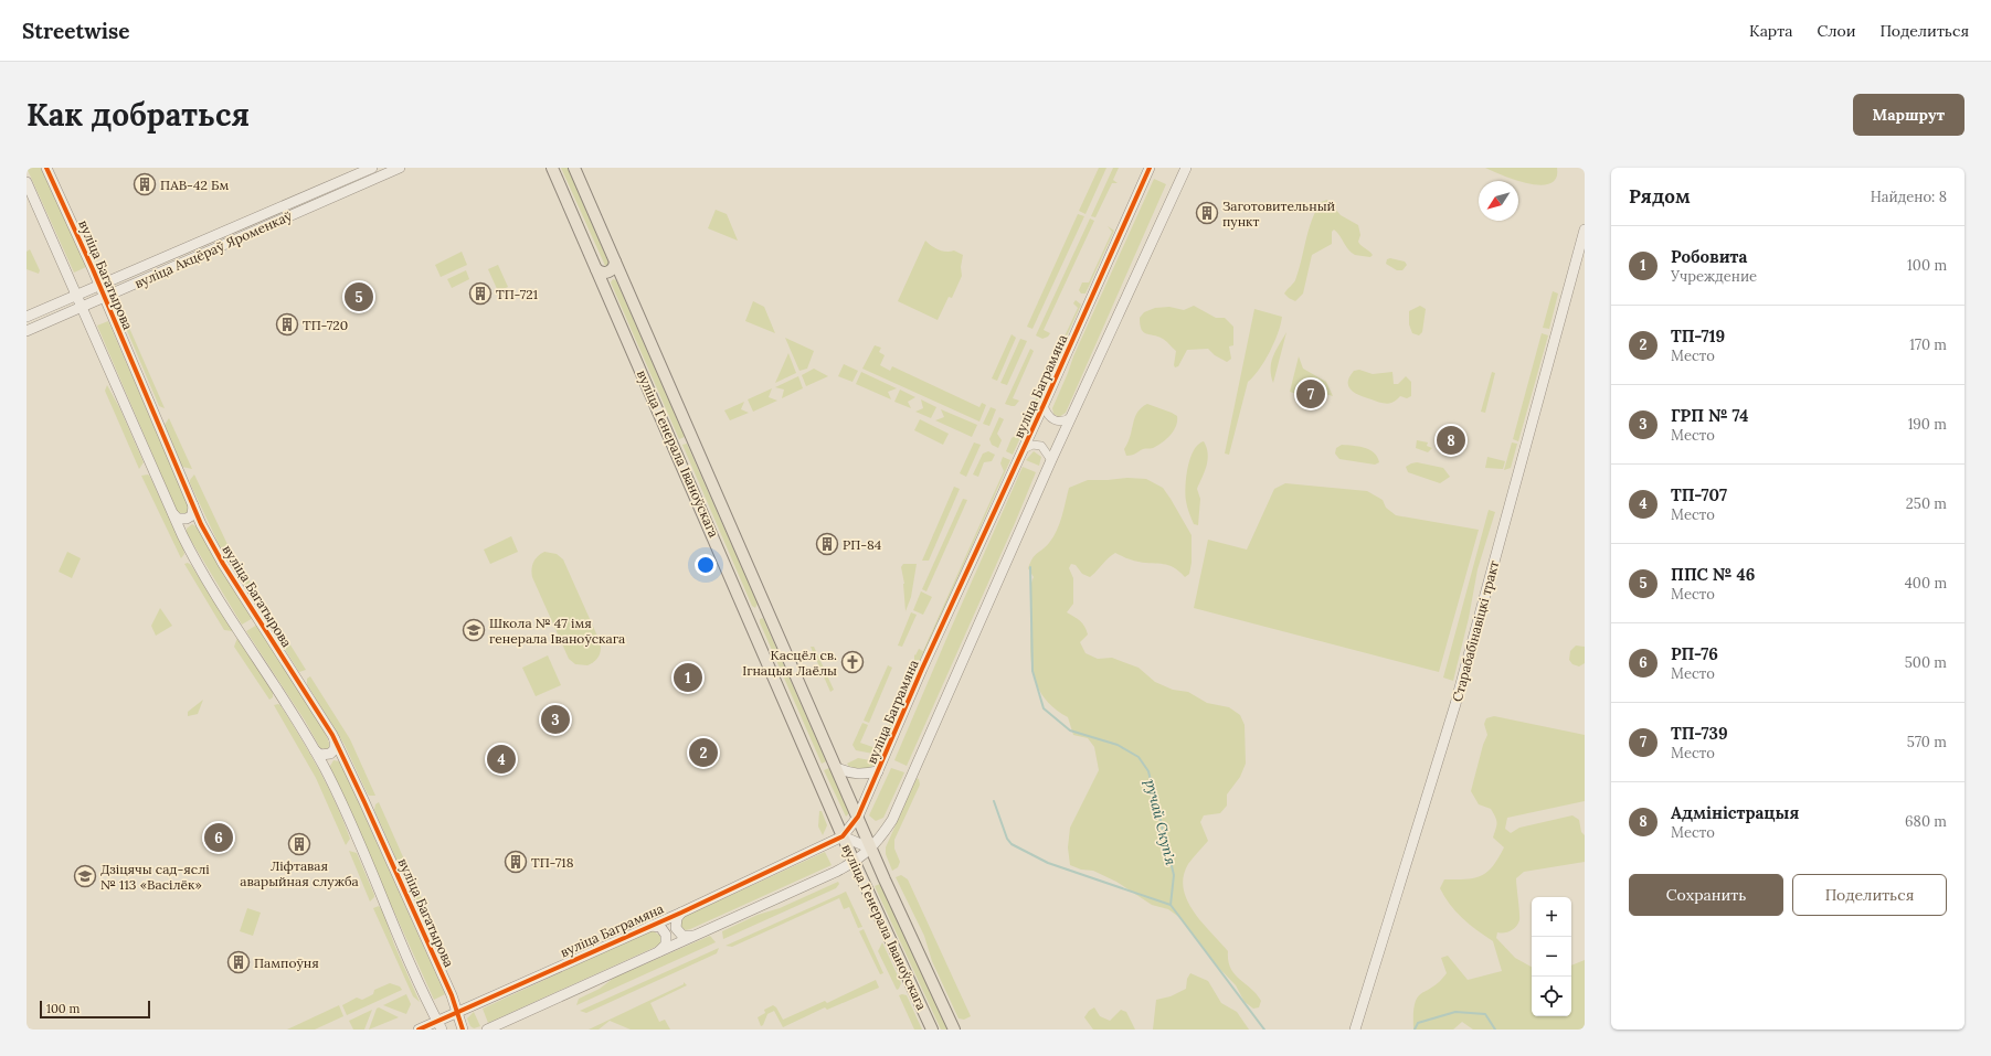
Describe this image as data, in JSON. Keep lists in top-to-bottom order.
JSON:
{
  "streets": {
    "main road": ["вуліца Генерала Іваноўскага"],
    "street": [
      "вуліца Акцёраў Яроменкаў",
      "вуліца Багатырова",
      "вуліца Баграмяна",
      "Старабабінавіцкі тракт"
    ]
  },
  "crossings": [
    ["вуліца Акцёраў Яроменкаў", "вуліца Багатырова"],
    ["вуліца Багатырова", "вуліца Баграмяна"],
    ["вуліца Баграмяна", "вуліца Генерала Іваноўскага"]
  ],
  "water": ["ручай Скупʼя"],
  "places": {
    "building": [
      "ПАВ-42 Бм",
      "Заготовительный пункт",
      "ТП-721",
      "ТП-720",
      "РП-84",
      "Ліфтавая аварыйная служба",
      "ТП-718",
      "Пампоўня"
    ],
    "school or university": ["Школа № 47 імя генерала Іваноўскага", "Дзіцячы сад-яслі № 113 «Васілёк»"],
    "church": ["Касцёл св. Ігнацыя Лаёлы"]
  },
  "scale_bar": "100 m",
  "north": "bottom left",
  "page": {
    "header": "Streetwise",
    "nav": ["Карта", "Слои", "Поделиться"],
    "buttons": [
      "Маршрут",
      ["Сохранить", "Поделиться"]
    ],
    "title": "Как добраться",
    "heading": ["Рядом", "Найдено: 8"],
    "list": [
      {
        "mark": "1",
        "name": "Робовита",
        "note": "Учреждение",
        "value": "100 m"
      },
      {
        "mark": "2",
        "name": "ТП-719",
        "note": "Место",
        "value": "170 m"
      },
      {
        "mark": "3",
        "name": "ГРП № 74",
        "note": "Место",
        "value": "190 m"
      },
      {
        "mark": "4",
        "name": "ТП-707",
        "note": "Место",
        "value": "250 m"
      },
      {
        "mark": "5",
        "name": "ППС № 46",
        "note": "Место",
        "value": "400 m"
      },
      {
        "mark": "6",
        "name": "РП-76",
        "note": "Место",
        "value": "500 m"
      },
      {
        "mark": "7",
        "name": "ТП-739",
        "note": "Место",
        "value": "570 m"
      },
      {
        "mark": "8",
        "name": "Адміністрацыя",
        "note": "Место",
        "value": "680 m"
      }
    ],
    "pins": [
      "5",
      "7",
      "8",
      "1",
      "3",
      "2",
      "4",
      "6"
    ],
    "map_buttons": ["+", "−"],
    "scale": "100 m"
  }
}
